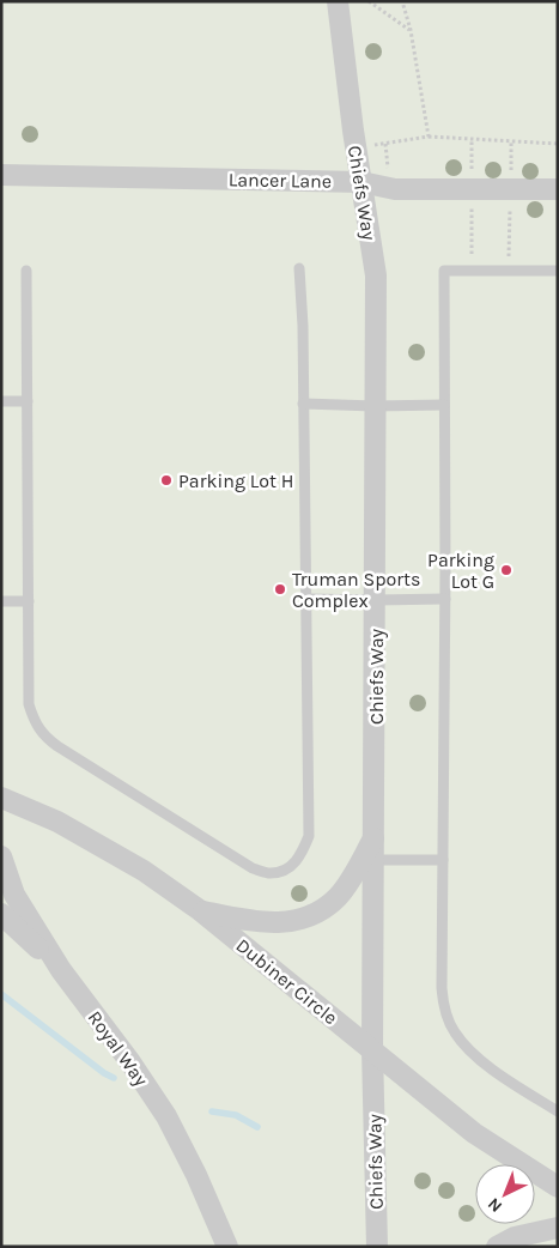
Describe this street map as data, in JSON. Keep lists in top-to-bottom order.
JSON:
{
  "streets": {
    "street": [
      "Lancer Lane",
      "Chiefs Way",
      "Dubiner Circle",
      "Royal Way"
    ]
  },
  "crossings": [
    ["Lancer Lane", "Chiefs Way"],
    ["Chiefs Way", "Dubiner Circle"]
  ],
  "places": ["Parking Lot H", "Parking Lot G", "Truman Sports Complex"],
  "north": "bottom left"
}
